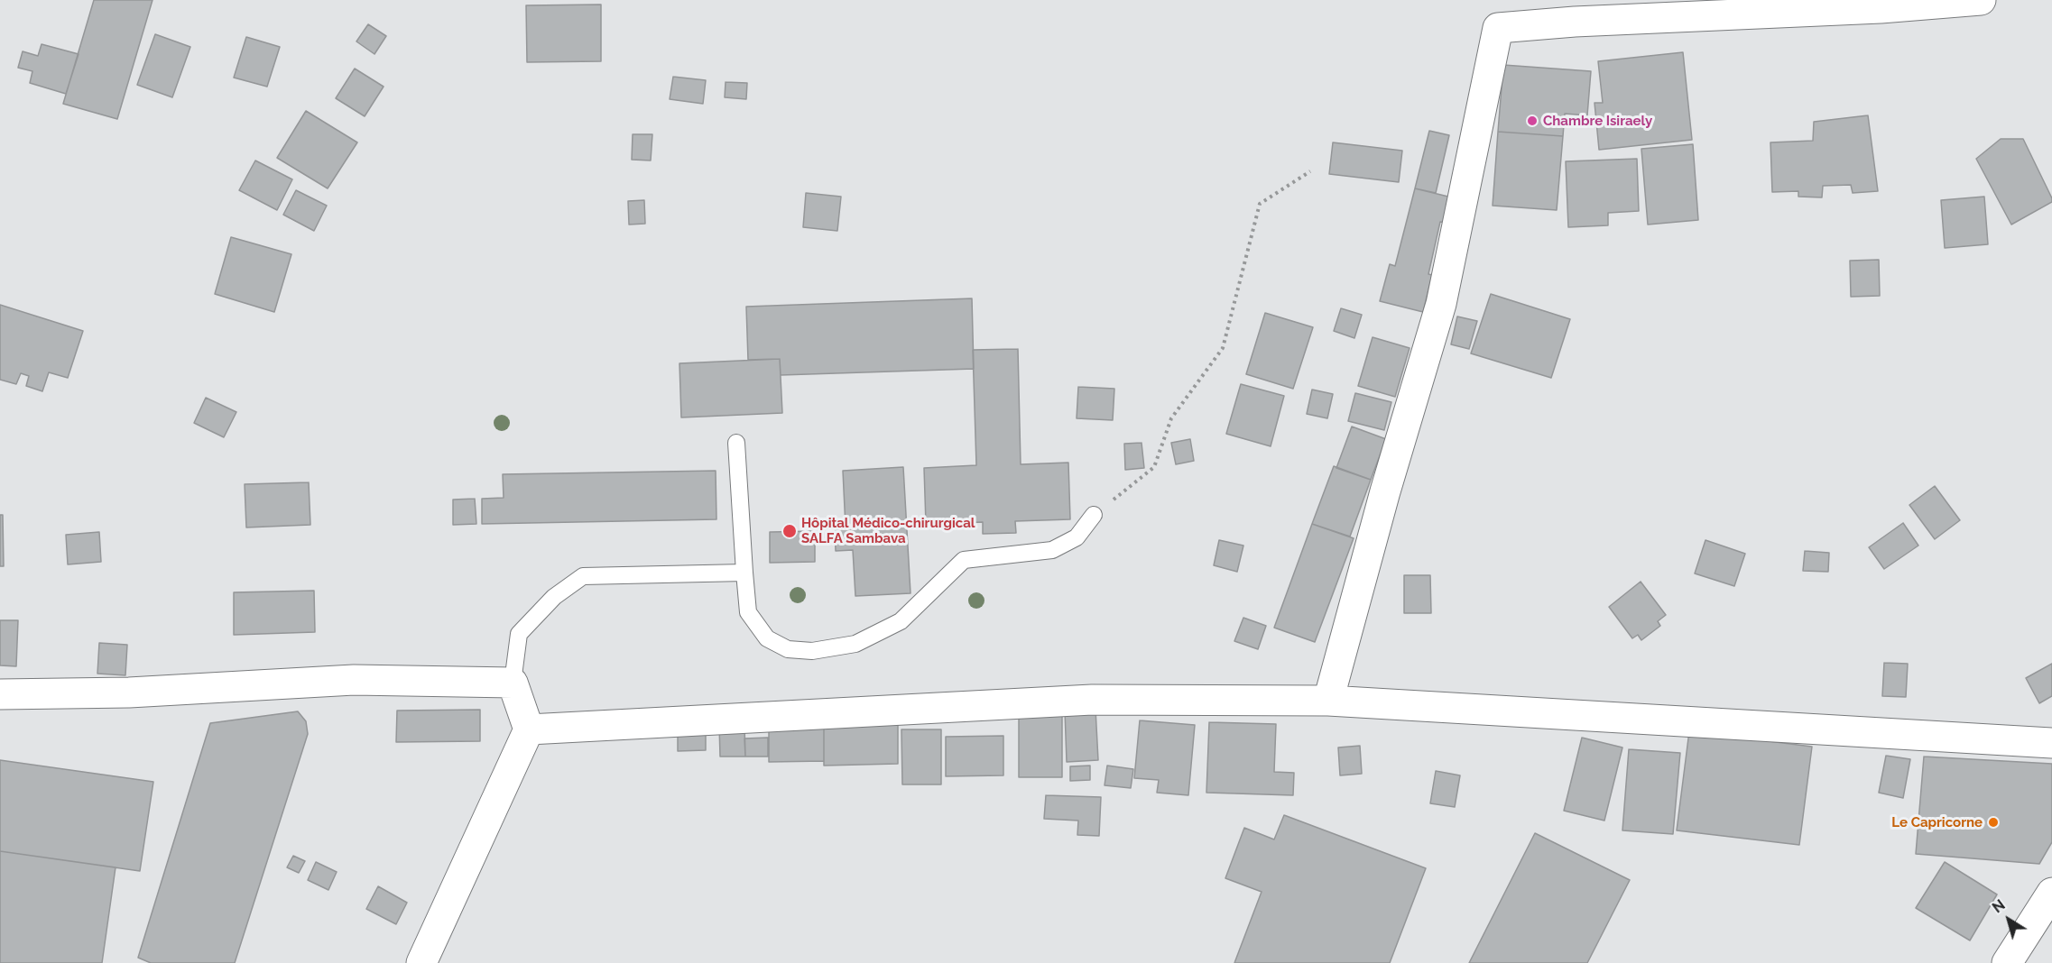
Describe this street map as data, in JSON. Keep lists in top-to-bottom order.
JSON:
{
  "places": ["Chambre Isiraely", "Hôpital Médico-chirurgical SALFA Sambava", "Le Capricorne"],
  "north": "top left"
}
